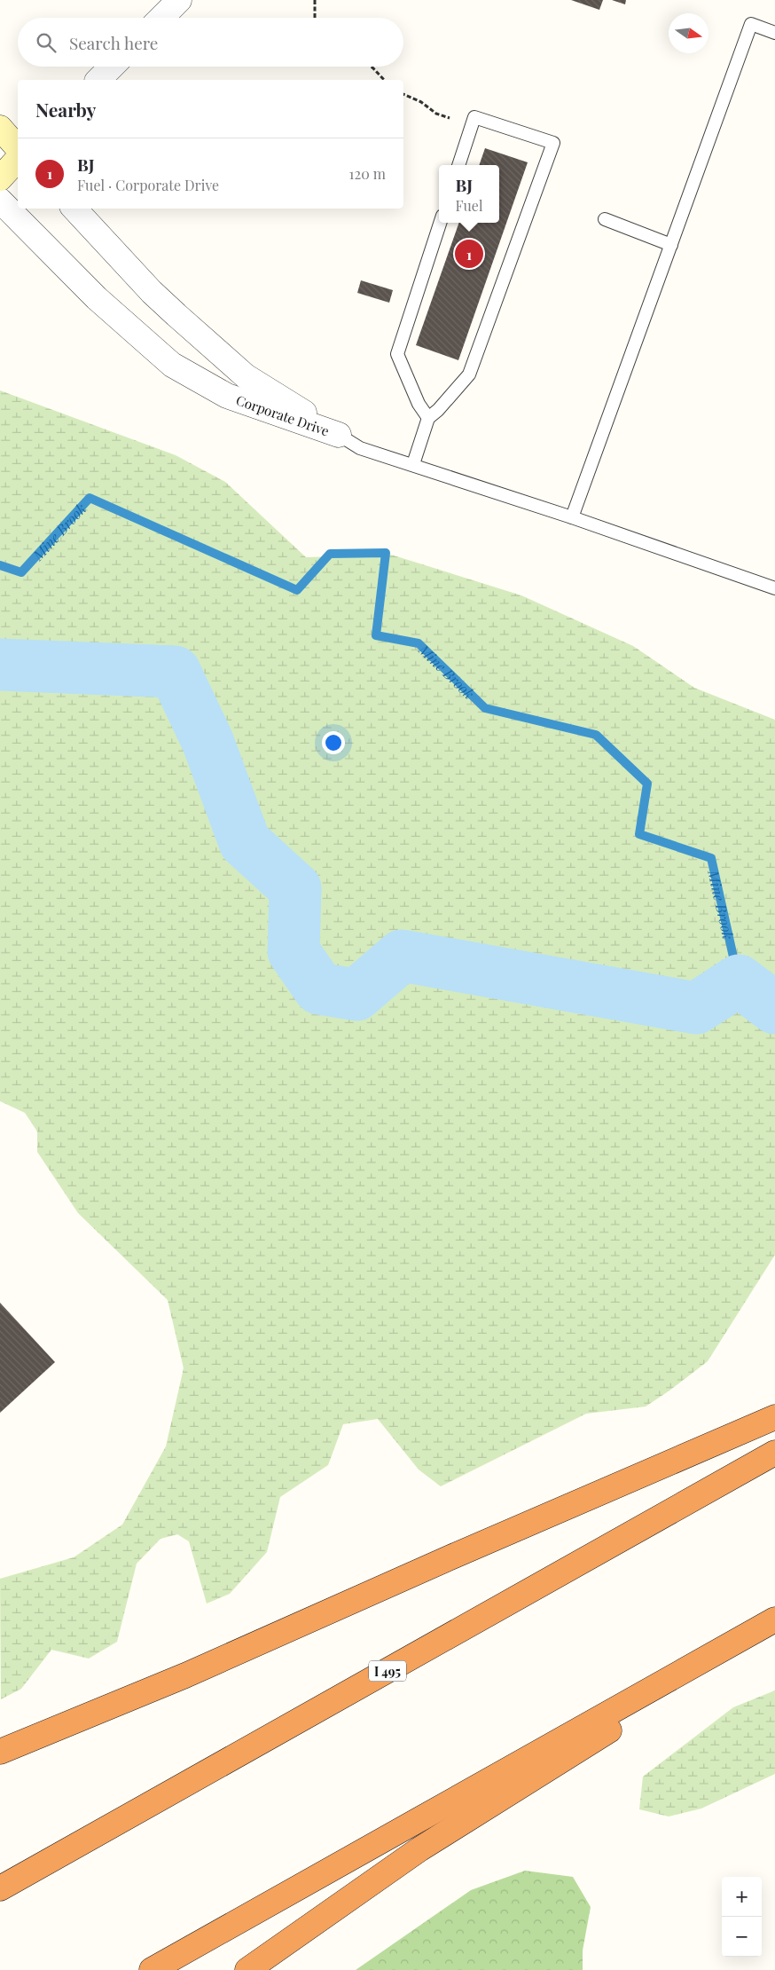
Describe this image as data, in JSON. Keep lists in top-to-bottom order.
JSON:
{
  "streets": {
    "highway": ["I 495"],
    "street": ["Corporate Drive"]
  },
  "water": ["Mine Brook"],
  "north": "right",
  "page": {
    "search": "Search here",
    "heading": "Nearby",
    "list": [
      {
        "mark": "1",
        "name": "BJ",
        "note": "Fuel · Corporate Drive",
        "value": "120 m"
      }
    ],
    "popup": ["BJ", "Fuel"],
    "pins": "1",
    "map_buttons": ["+", "−"]
  }
}
